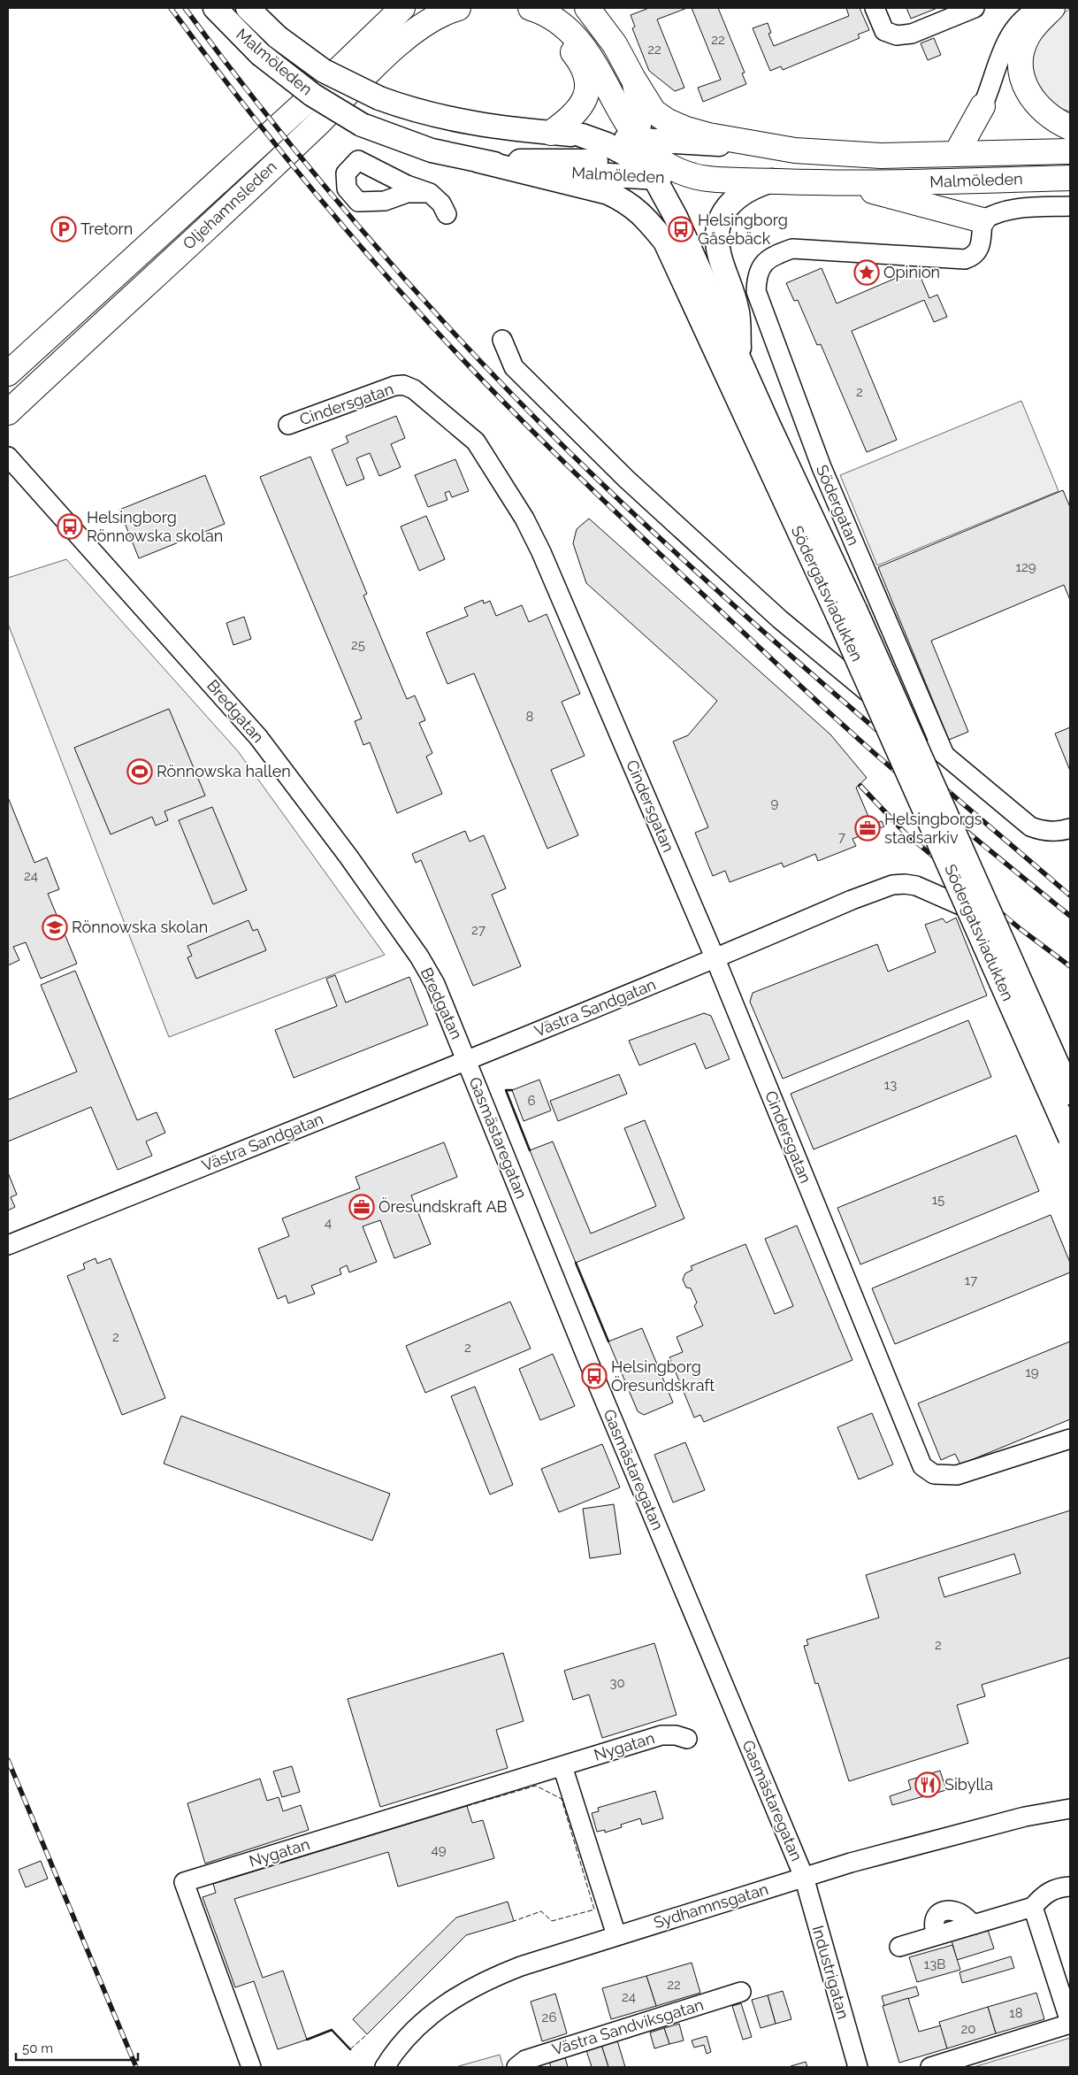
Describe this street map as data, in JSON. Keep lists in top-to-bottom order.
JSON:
{
  "streets": {
    "highway": ["Malmöleden", "Oljehamnsleden"],
    "main road": ["Södergatsviadukten"],
    "street": [
      "Cindersgatan",
      "Södergatan",
      "Bredgatan",
      "Västra Sandgatan",
      "Gasmästaregatan",
      "Nygatan",
      "Sydhamnsgatan",
      "Industrigatan",
      "Västra Sandviksgatan"
    ]
  },
  "crossings": [
    ["Malmöleden", "Södergatsviadukten"],
    ["Cindersgatan", "Västra Sandgatan"],
    ["Bredgatan", "Västra Sandgatan"],
    ["Bredgatan", "Gasmästaregatan"],
    ["Västra Sandgatan", "Gasmästaregatan"],
    ["Gasmästaregatan", "Sydhamnsgatan"],
    ["Gasmästaregatan", "Industrigatan"],
    ["Sydhamnsgatan", "Industrigatan"]
  ],
  "places": {
    "parking": ["Tretorn"],
    "bus stop": ["Helsingborg Gåsebäck", "Helsingborg Rönnowska skolan", "Helsingborg Öresundskraft"],
    "place": ["Opinion"],
    "sports": ["Rönnowska hallen"],
    "office": ["Helsingborgs stadsarkiv", "Öresundskraft AB"],
    "school or university": ["Rönnowska skolan"],
    "restaurant": ["Sibylla"]
  },
  "house_numbers": [
    "22",
    "22",
    "2",
    "129",
    "25",
    "8",
    "9",
    "7",
    "24",
    "27",
    "13",
    "6",
    "15",
    "4",
    "17",
    "2",
    "2",
    "19",
    "2",
    "30",
    "49",
    "13B",
    "22",
    "24",
    "18",
    "26",
    "20"
  ],
  "scale_bar": "50 m"
}
